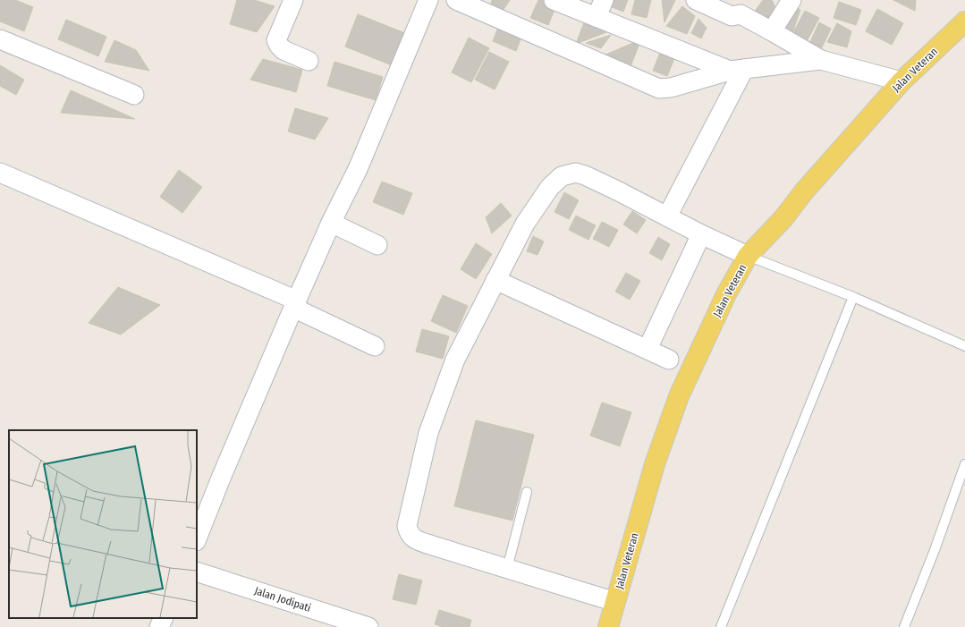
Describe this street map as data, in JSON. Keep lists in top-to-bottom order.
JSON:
{
  "streets": {
    "main road": ["Jalan Veteran"],
    "street": ["Jalan Jodipati"]
  }
}
